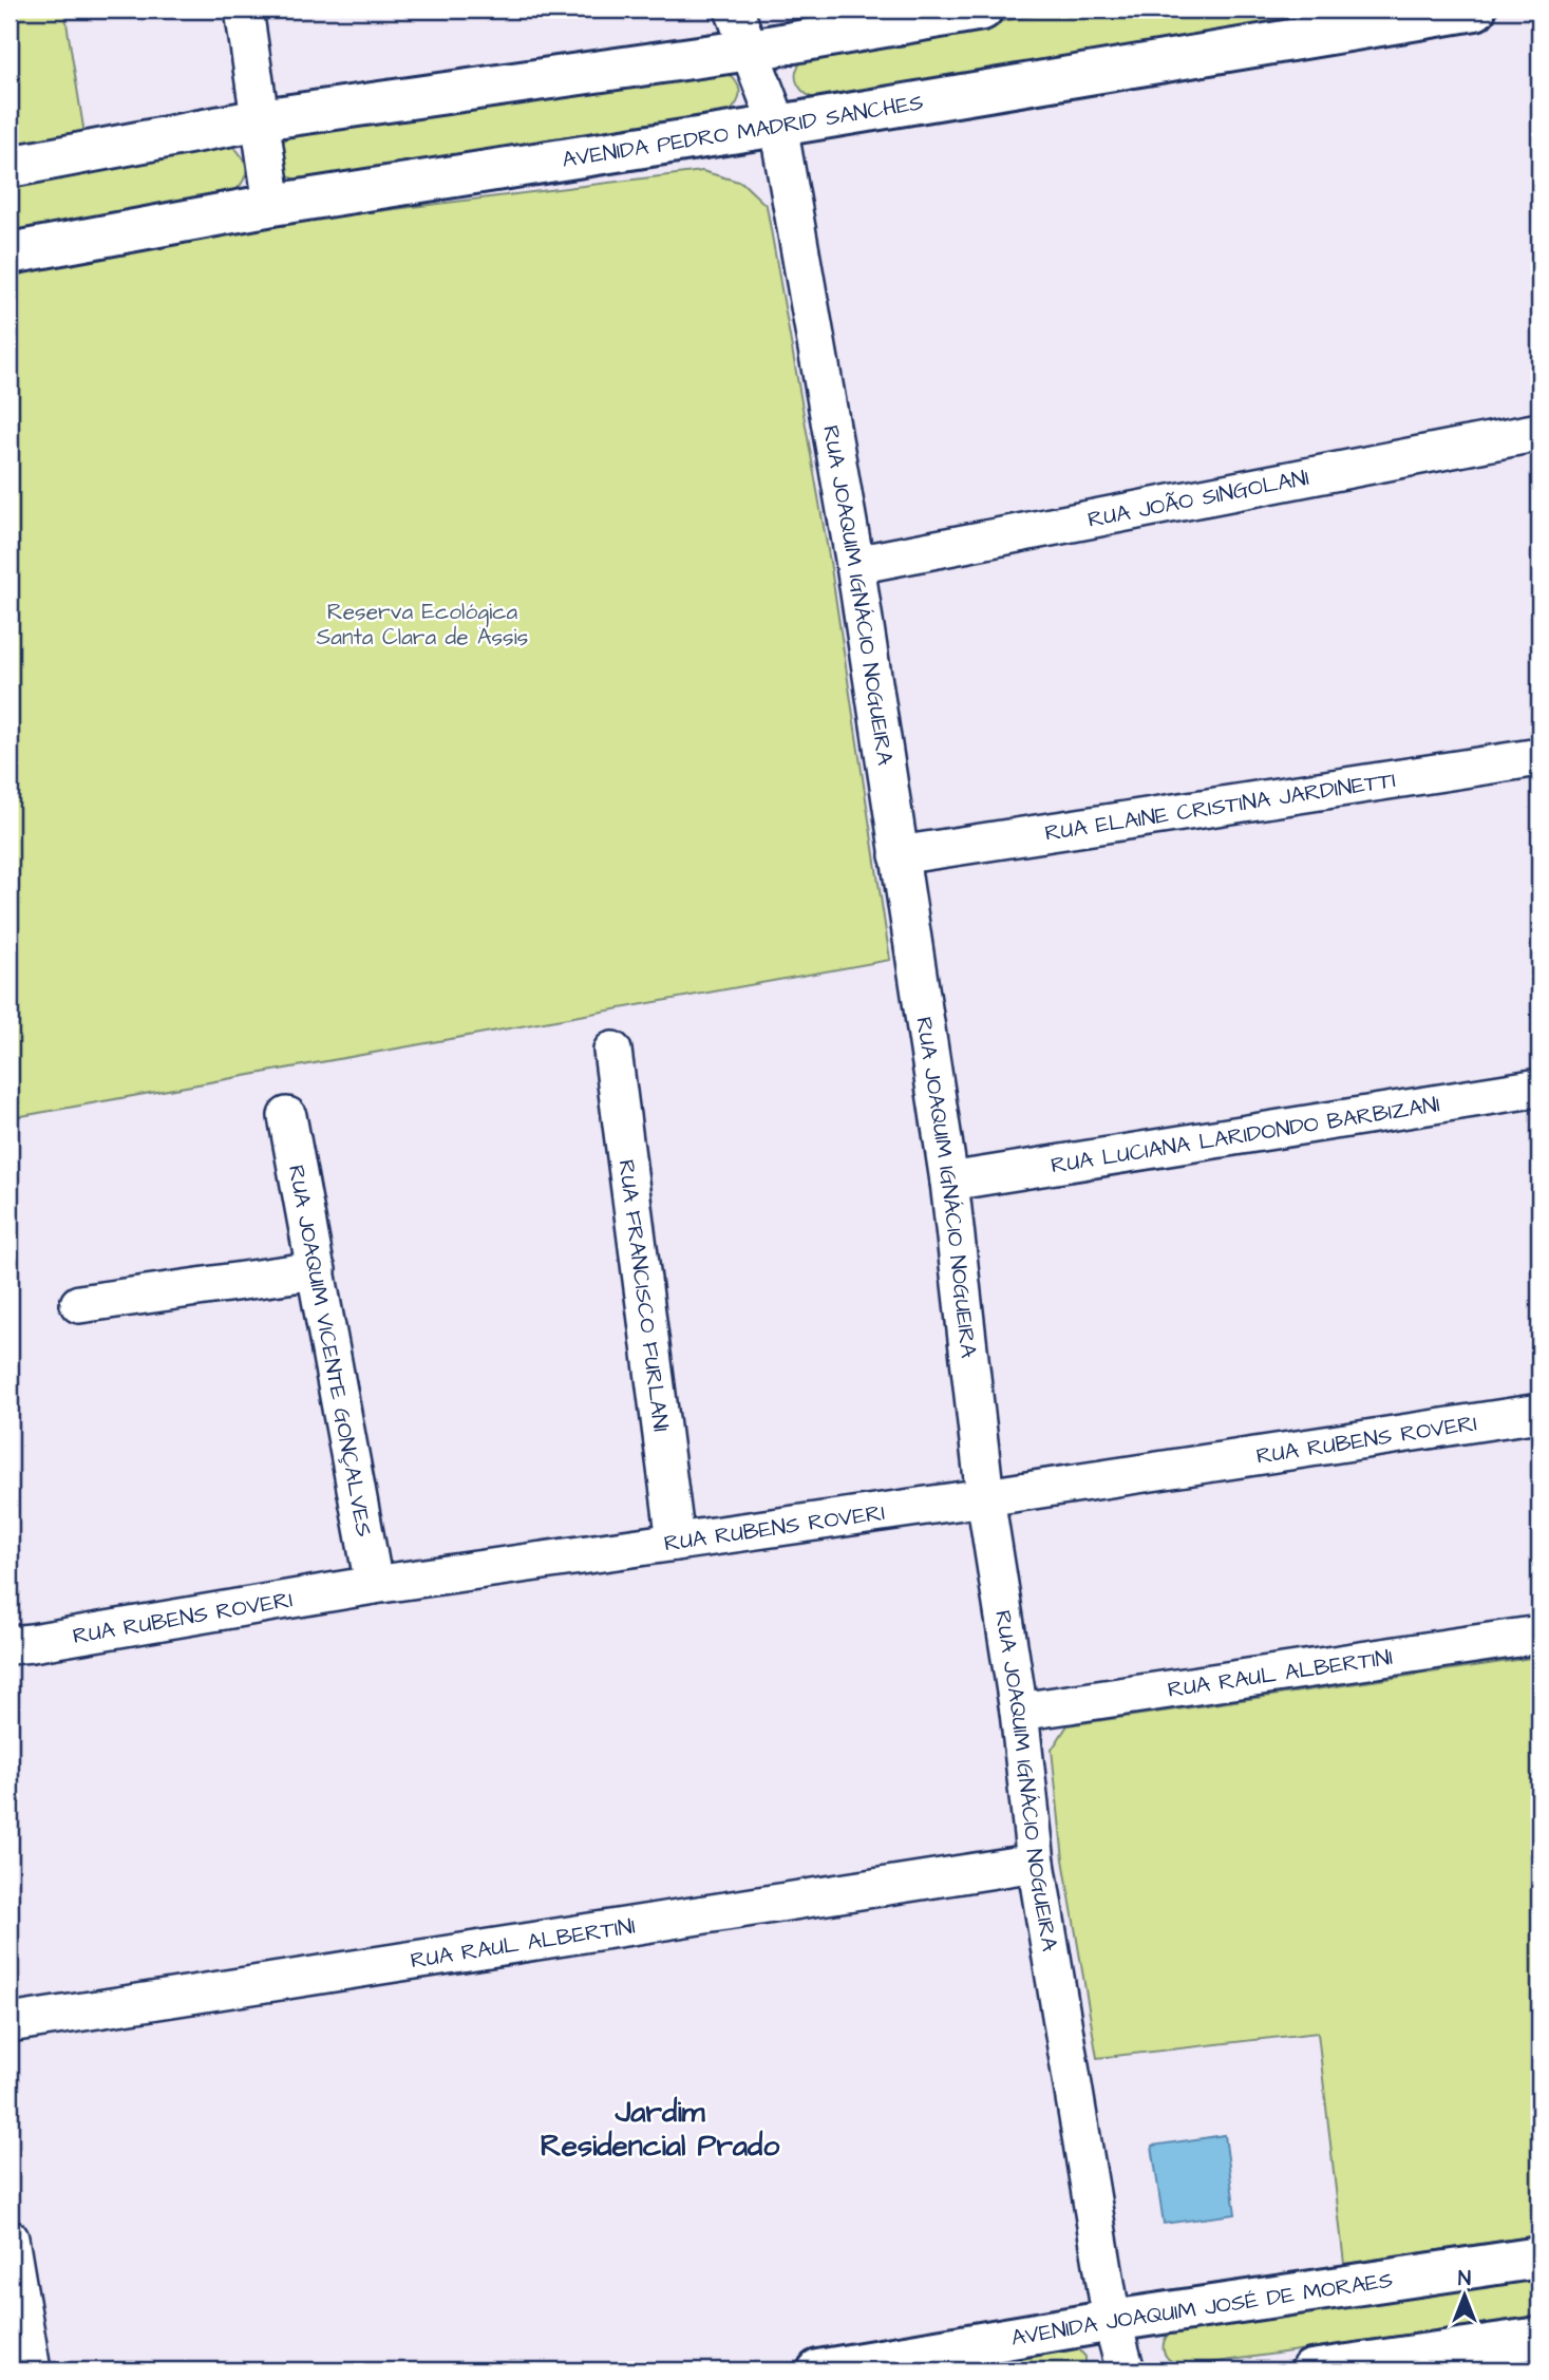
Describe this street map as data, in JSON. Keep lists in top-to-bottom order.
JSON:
{
  "streets": {
    "street": [
      "AVENIDA PEDRO MADRID SANCHES",
      "RUA JOÃO SINGOLANI",
      "RUA JOAQUIM IGNÁCIO NOGUEIRA",
      "RUA ELAINE CRISTINA JARDINETTI",
      "RUA LUCIANA LARIDONDO BARBIZANI",
      "RUA FRANCISCO FURLANI",
      "RUA JOAQUIM VICENTE GONÇALVES",
      "RUA RUBENS ROVERI",
      "RUA RAUL ALBERTINI",
      "AVENIDA JOAQUIM JOSÉ DE MORAES"
    ]
  },
  "crossings": [
    ["AVENIDA PEDRO MADRID SANCHES", "RUA JOAQUIM IGNÁCIO NOGUEIRA"],
    ["RUA JOÃO SINGOLANI", "RUA JOAQUIM IGNÁCIO NOGUEIRA"],
    ["RUA JOAQUIM IGNÁCIO NOGUEIRA", "RUA ELAINE CRISTINA JARDINETTI"],
    ["RUA JOAQUIM IGNÁCIO NOGUEIRA", "RUA LUCIANA LARIDONDO BARBIZANI"],
    ["RUA JOAQUIM IGNÁCIO NOGUEIRA", "RUA RUBENS ROVERI"],
    ["RUA JOAQUIM IGNÁCIO NOGUEIRA", "RUA RAUL ALBERTINI"],
    ["RUA JOAQUIM IGNÁCIO NOGUEIRA", "AVENIDA JOAQUIM JOSÉ DE MORAES"],
    ["RUA FRANCISCO FURLANI", "RUA RUBENS ROVERI"],
    ["RUA JOAQUIM VICENTE GONÇALVES", "RUA RUBENS ROVERI"]
  ],
  "districts": ["Jardim Residencial Prado"],
  "parks": ["Reserva Ecológica Santa Clara de Assis"],
  "north": "top"
}
